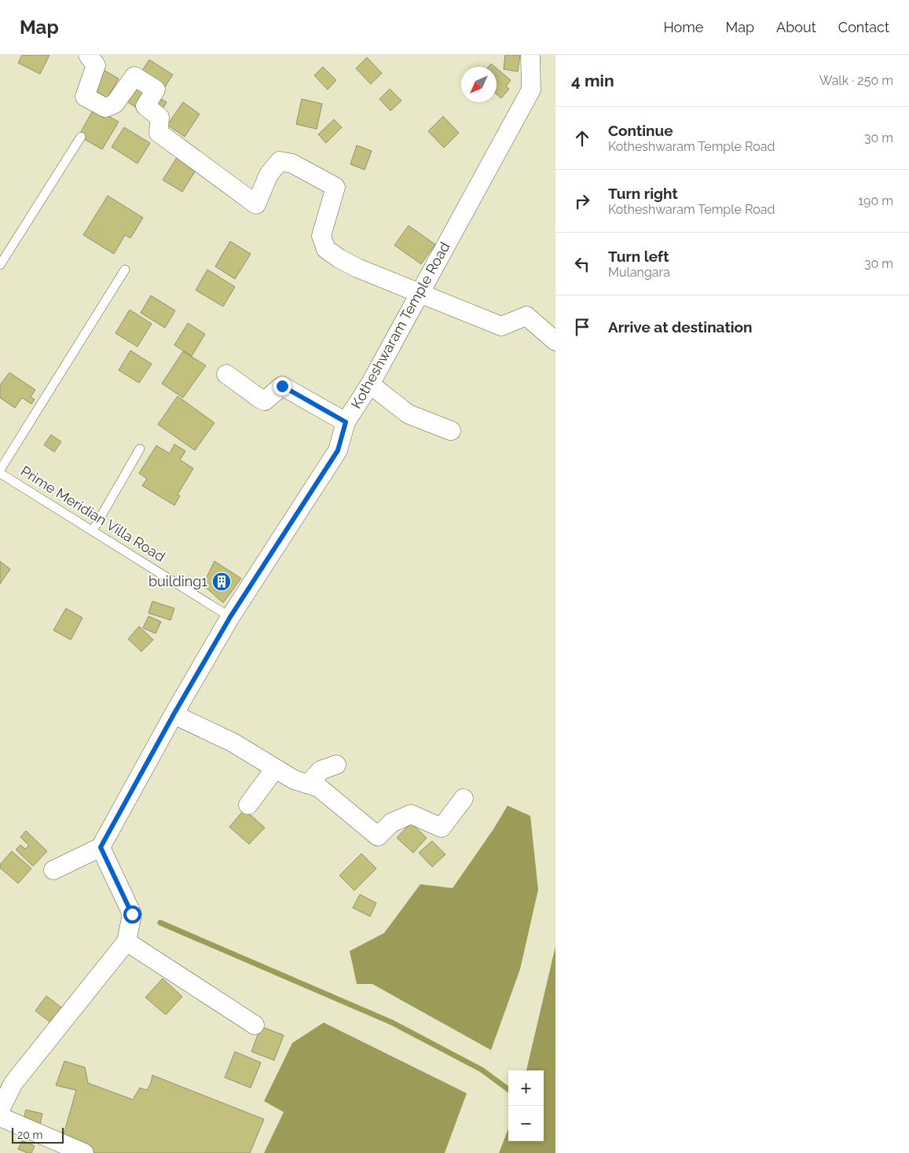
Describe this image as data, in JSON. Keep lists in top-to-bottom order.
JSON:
{
  "streets": {
    "street": ["Kotheshwaram Temple Road"],
    "lane": ["Prime Meridian Villa Road"]
  },
  "crossings": [
    ["Kotheshwaram Temple Road", "Prime Meridian Villa Road"]
  ],
  "places": {
    "building": ["building1"]
  },
  "scale_bar": "20 m",
  "north": "bottom left",
  "page": {
    "header": "Map",
    "nav": [
      "Home",
      "Map",
      "About",
      "Contact"
    ],
    "heading": ["4 min", "Walk · 250 m"],
    "list": [
      ["Continue", "Kotheshwaram Temple Road", "30 m"],
      ["Turn right", "Kotheshwaram Temple Road", "190 m"],
      ["Turn left", "Mulangara", "30 m"],
      "Arrive at destination"
    ],
    "map_buttons": ["+", "−"],
    "scale": "20 m"
  }
}
